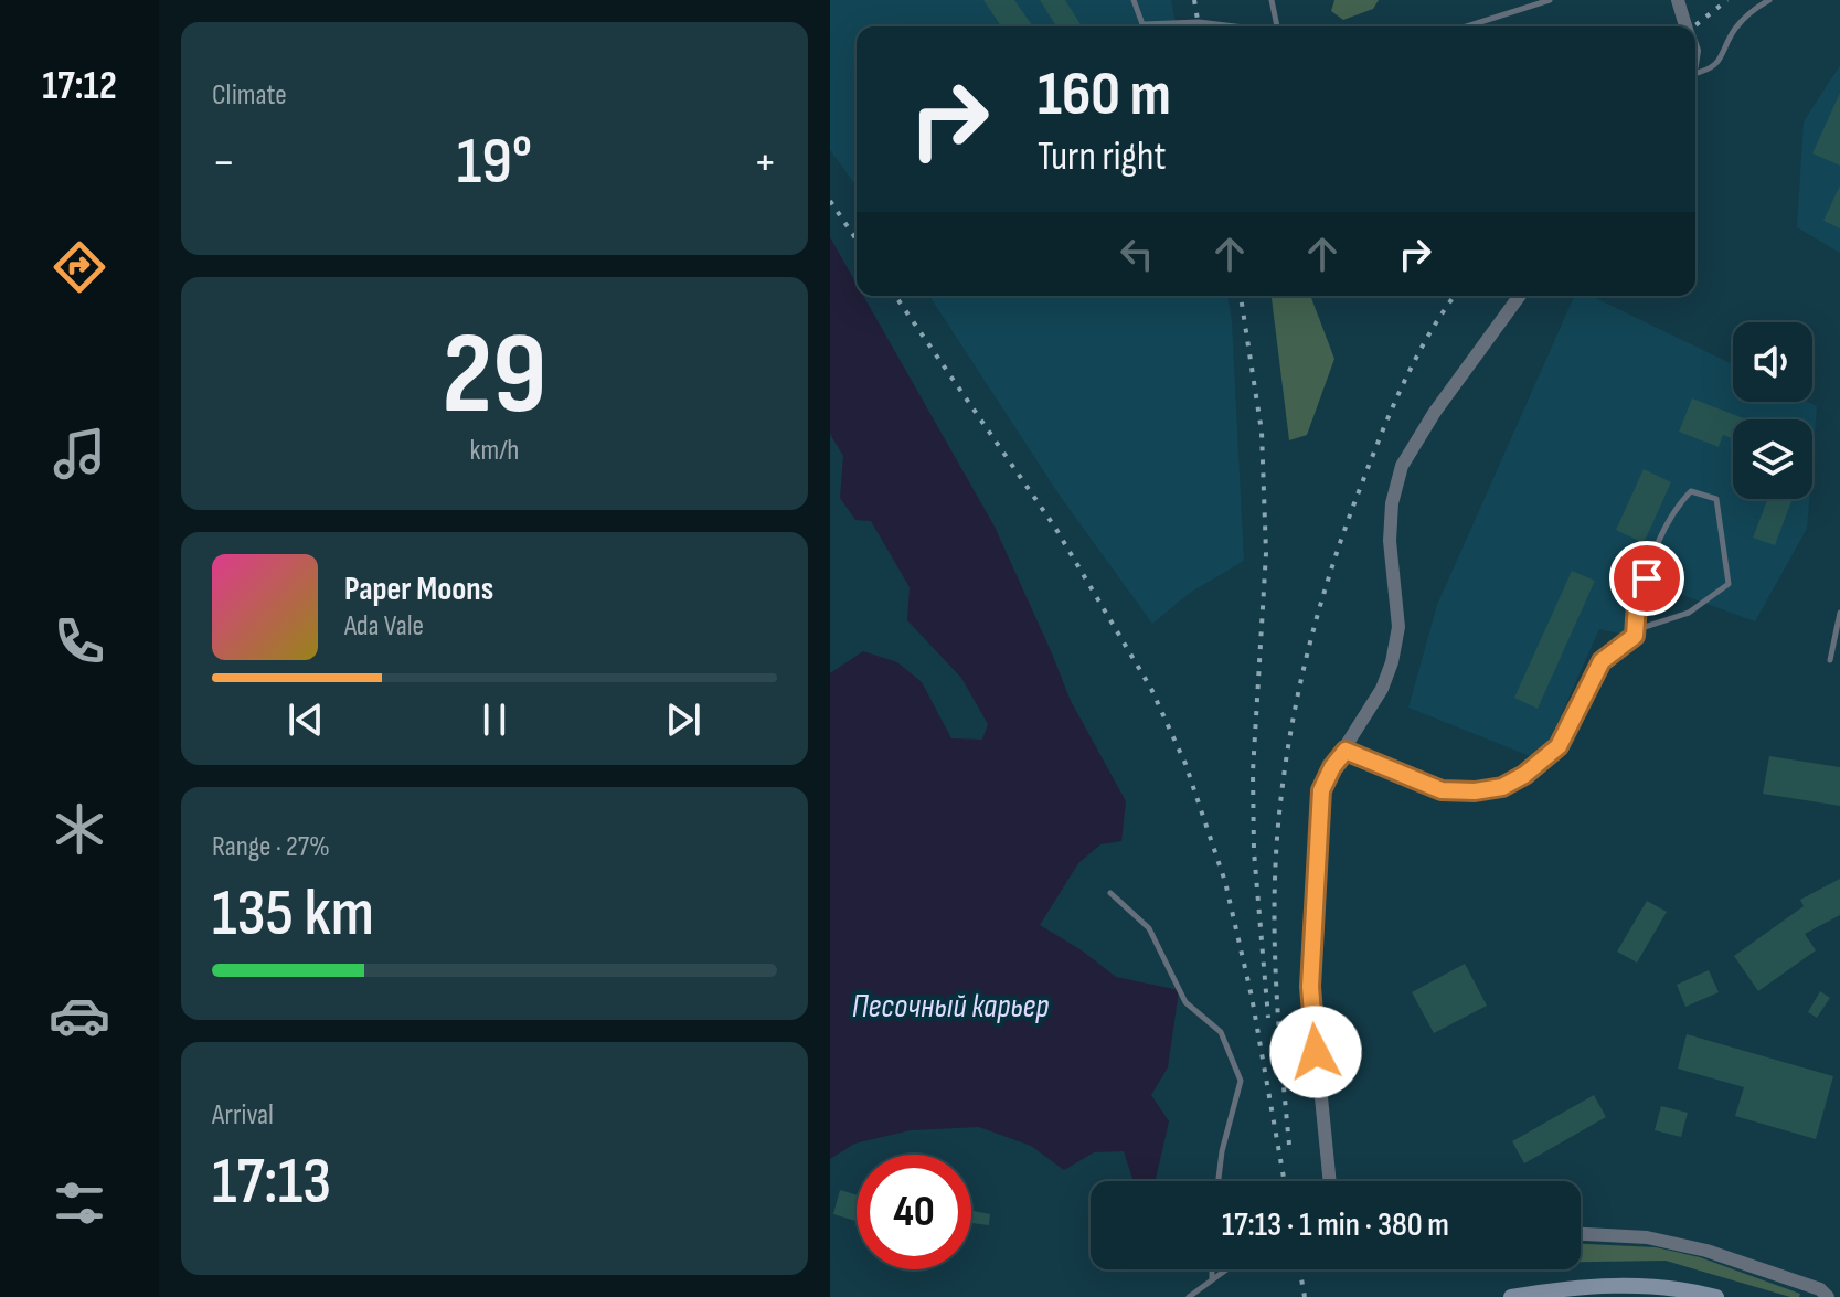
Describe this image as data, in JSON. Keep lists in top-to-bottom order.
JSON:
{
  "water": ["Песочный карьер"],
  "page": {
    "tabs": "17:12",
    "tile": [
      "Climate",
      ["29", "km/h"],
      ["Range · 27%", "135 km"],
      ["Arrival", "17:13"]
    ],
    "turn": ["160 m", "Turn right"],
    "heat": ["−", "19°", "+"],
    "song": ["Paper Moons", "Ada Vale"],
    "limit": "40",
    "trip": "17:13 · 1 min · 380 m"
  }
}
